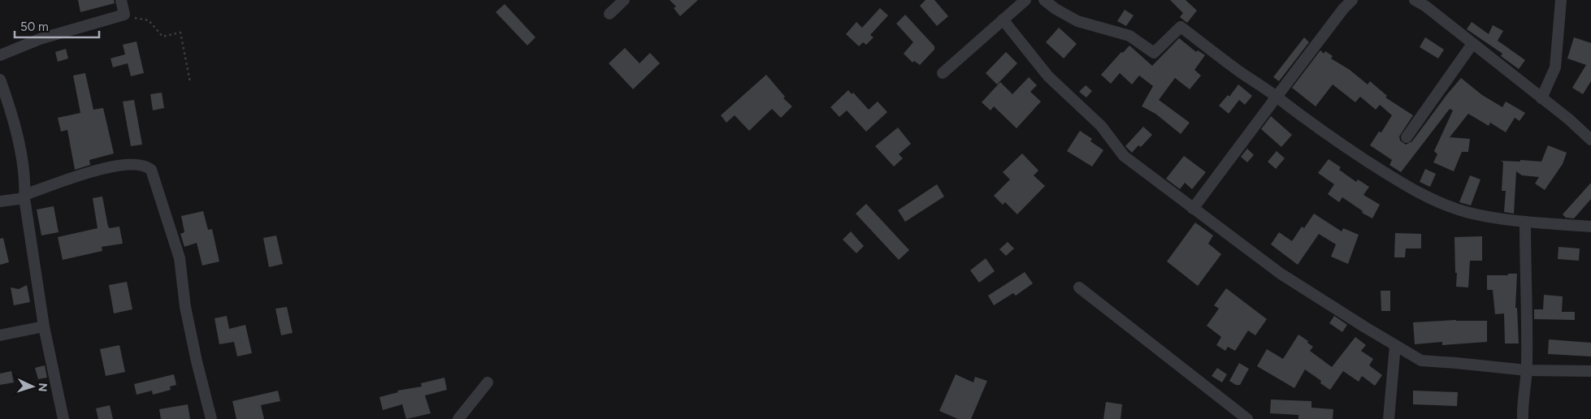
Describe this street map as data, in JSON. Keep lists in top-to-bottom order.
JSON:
{
  "scale_bar": "50 m",
  "north": "right"
}
